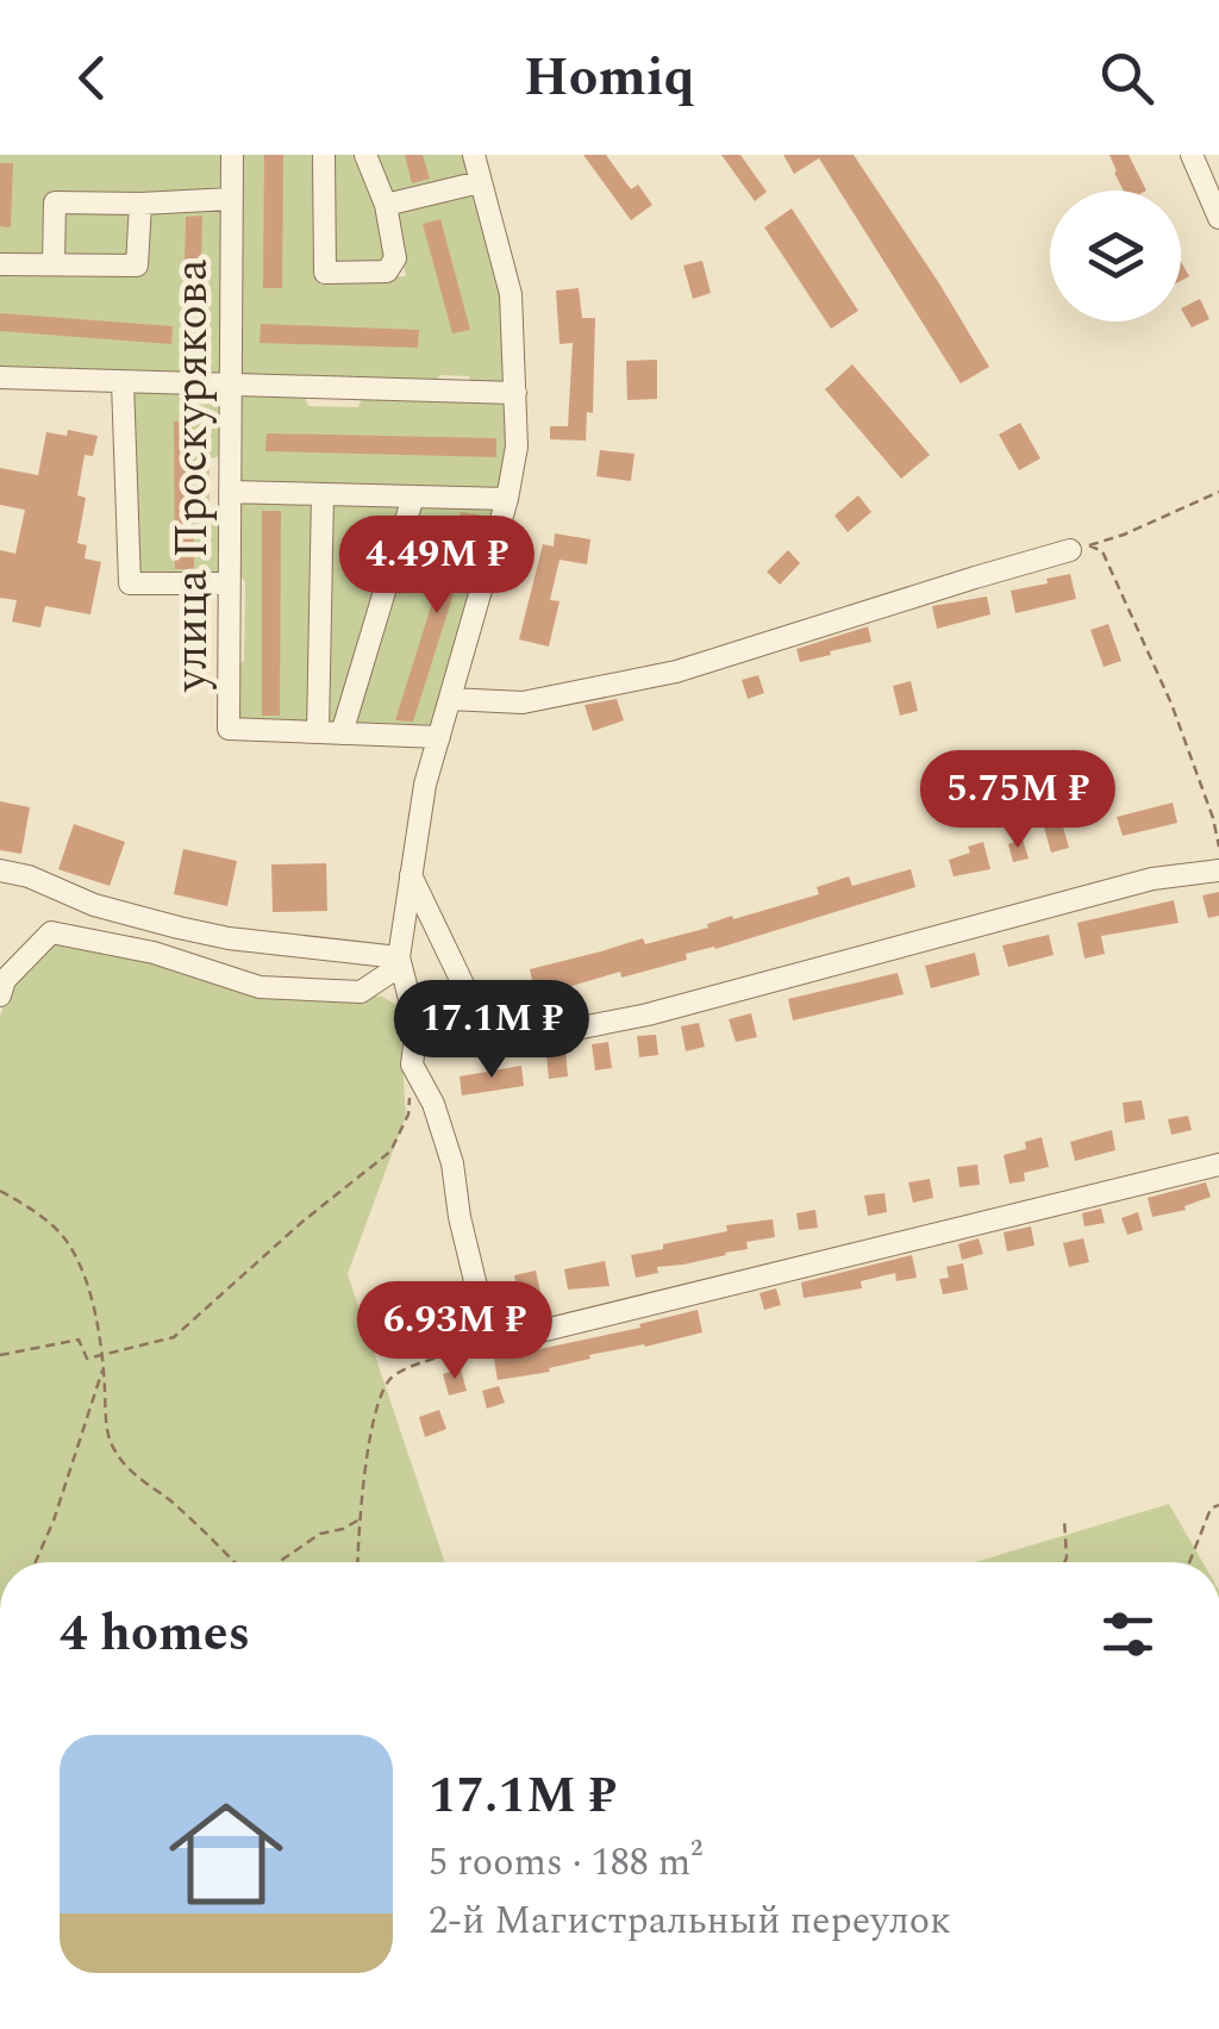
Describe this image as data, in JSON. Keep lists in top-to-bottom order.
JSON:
{
  "streets": {
    "street": ["улица Проскурякова"]
  },
  "page": {
    "header": "Homiq",
    "price": [
      "4.49M ₽",
      "5.75M ₽",
      "17.1M ₽",
      "6.93M ₽"
    ],
    "heading": "4 homes",
    "list": [
      {
        "name": "17.1M ₽",
        "note": "5 rooms · 188 m² · 2-й Магистральный переулок"
      }
    ]
  }
}
